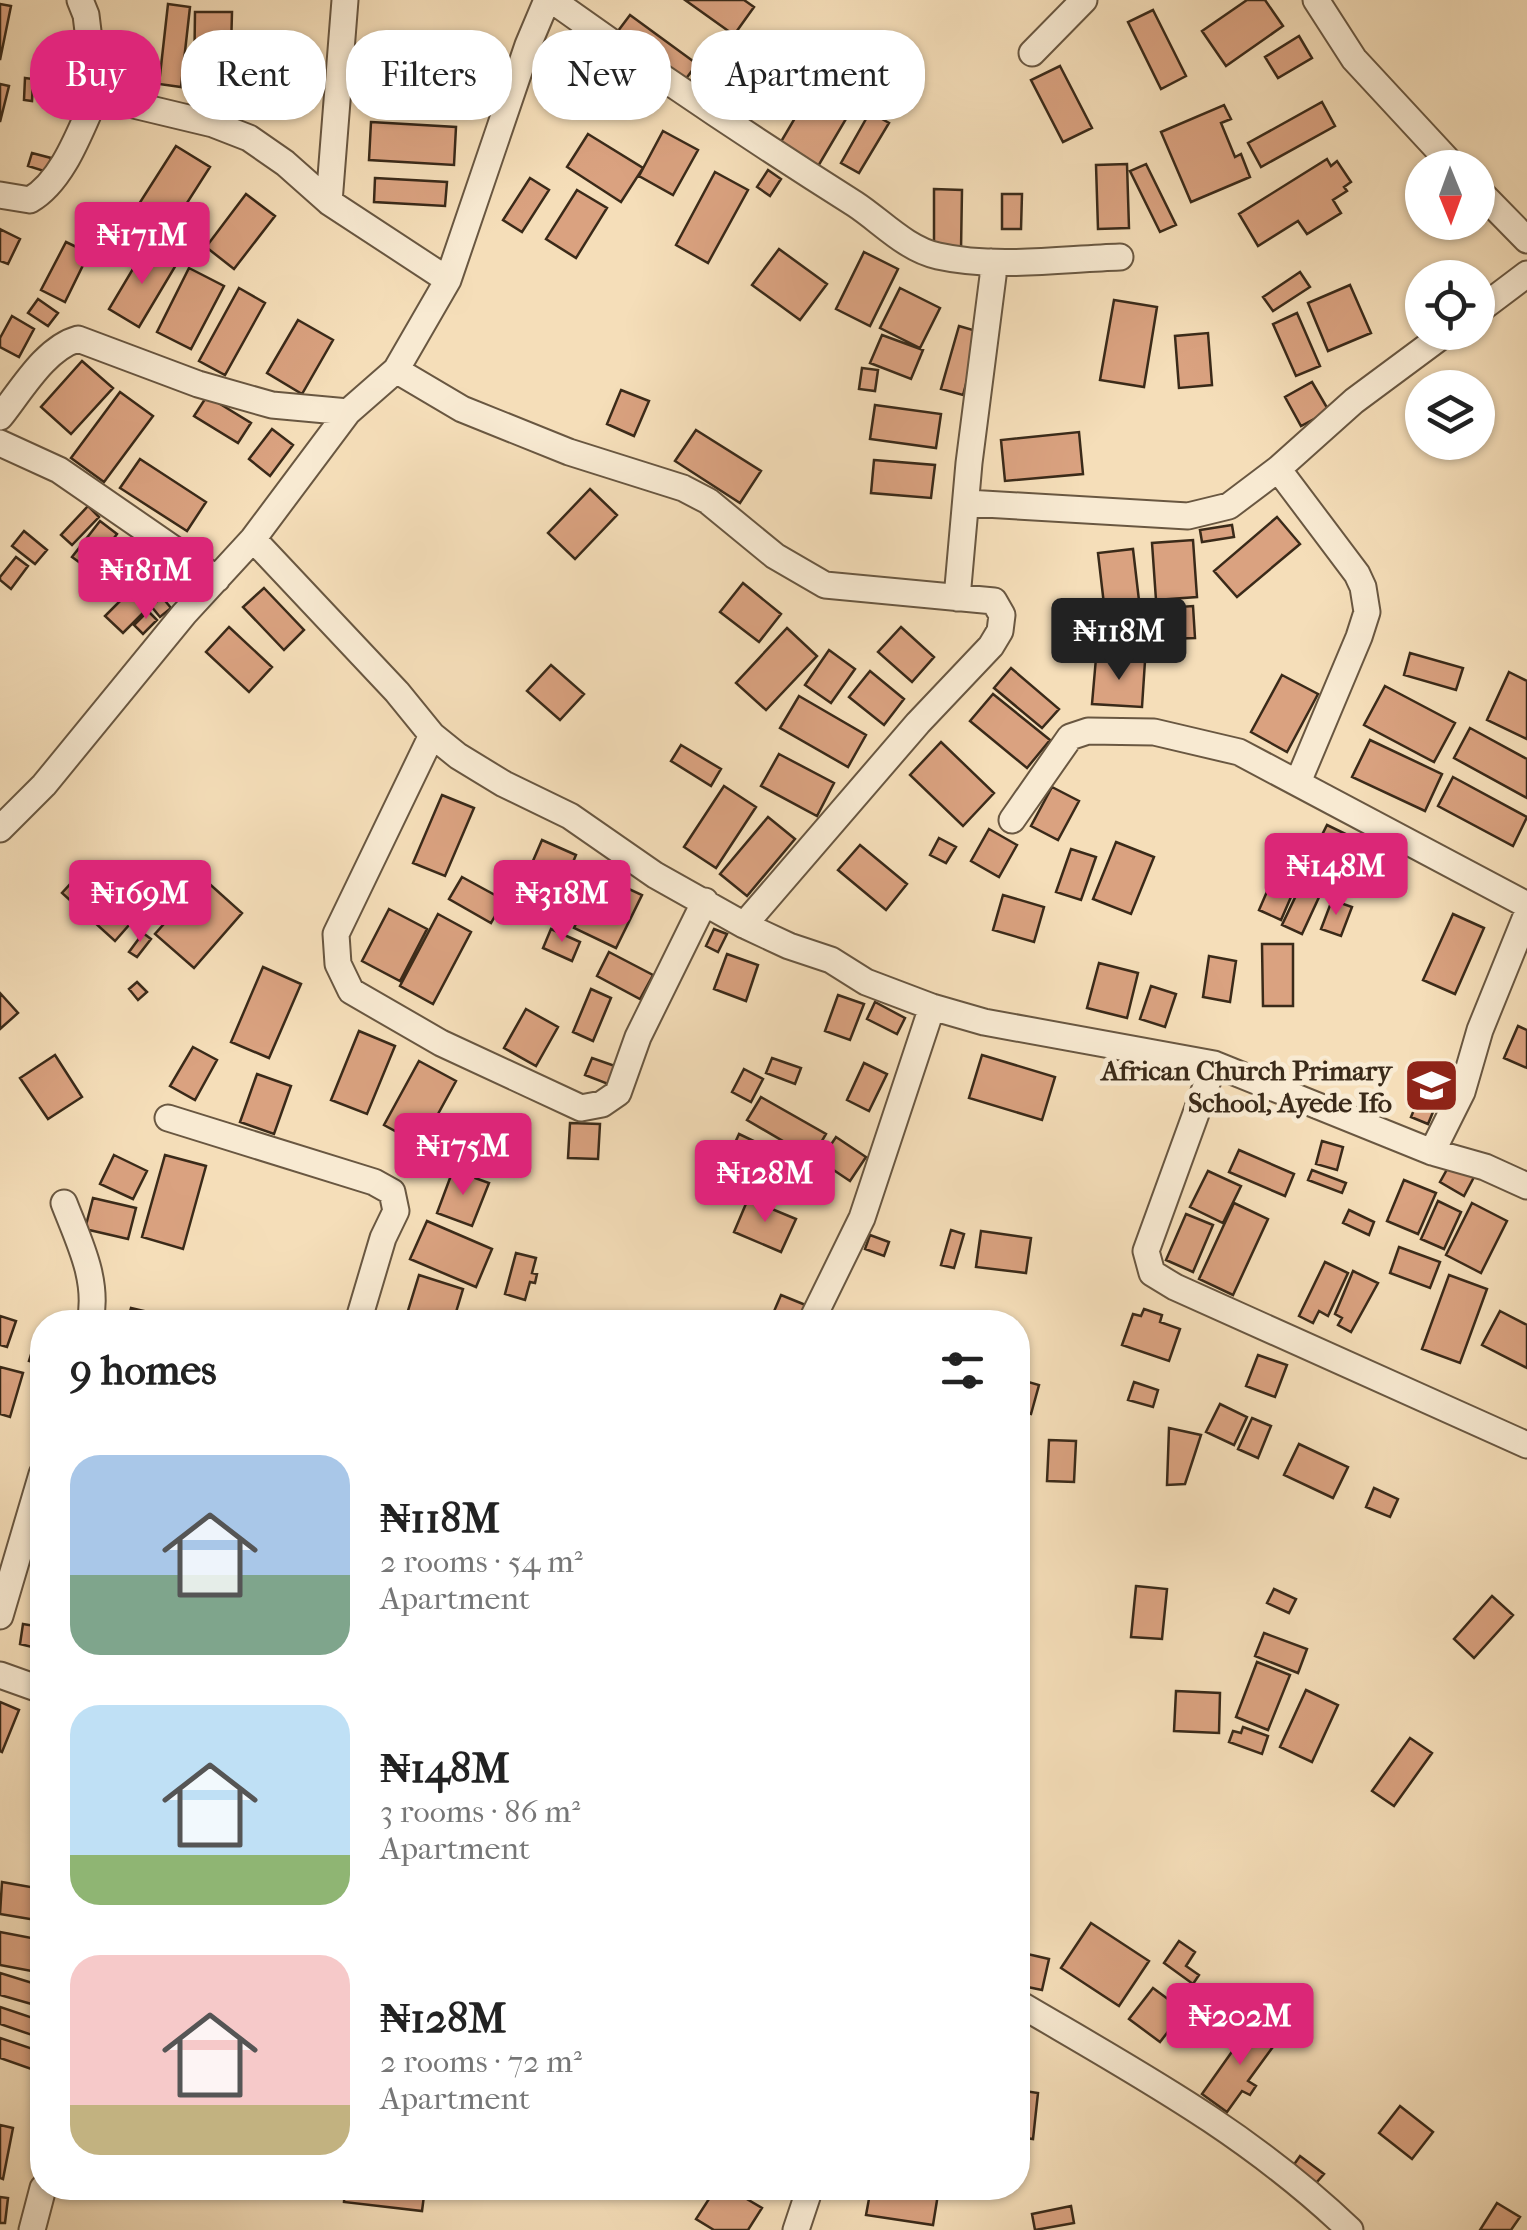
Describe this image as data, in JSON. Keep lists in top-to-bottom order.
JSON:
{
  "places": {
    "school or university": ["African Church Primary School, Ayede Ifo"]
  },
  "north": "bottom",
  "page": {
    "chip": [
      "Buy",
      "Rent",
      "Filters",
      "New",
      "Apartment"
    ],
    "price": [
      "₦171M",
      "₦181M",
      "₦118M",
      "₦148M",
      "₦169M",
      "₦318M",
      "₦175M",
      "₦128M",
      "₦202M"
    ],
    "heading": "9 homes",
    "list": [
      {
        "name": "₦118M",
        "note": "2 rooms · 54 m² · Apartment"
      },
      {
        "name": "₦148M",
        "note": "3 rooms · 86 m² · Apartment"
      },
      {
        "name": "₦128M",
        "note": "2 rooms · 72 m² · Apartment"
      }
    ]
  }
}
